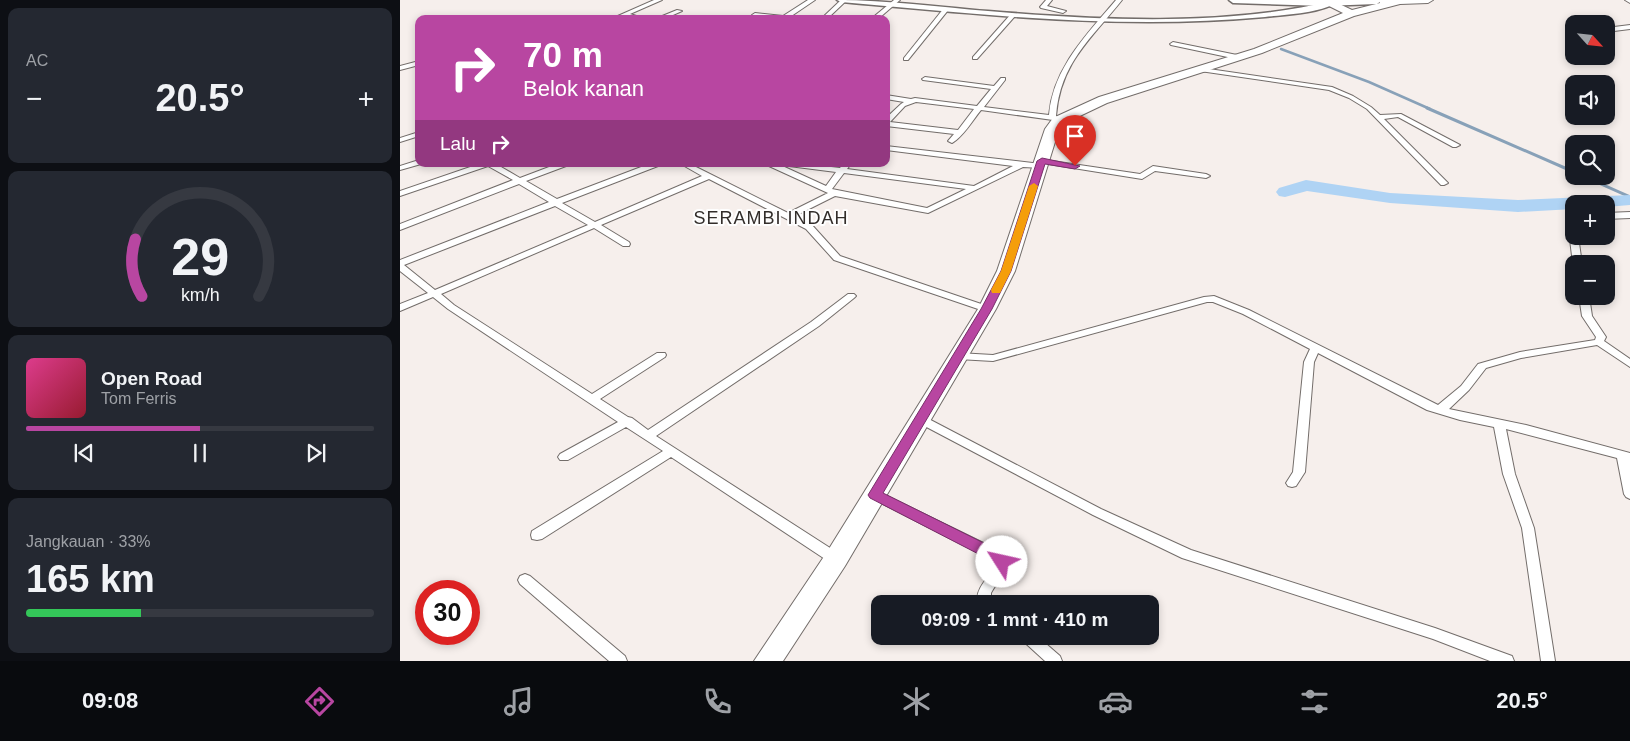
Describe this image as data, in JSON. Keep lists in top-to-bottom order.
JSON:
{
  "districts": ["SERAMBI INDAH"],
  "north": "bottom right",
  "page": {
    "tile": [
      "AC",
      ["Jangkauan · 33%", "165 km"]
    ],
    "map_buttons": ["+", "−"],
    "turn": ["70 m", "Belok kanan"],
    "heat": ["−", "20.5°", "+"],
    "then": "Lalu",
    "song": ["Open Road", "Tom Ferris"],
    "limit": "30",
    "trip": "09:09 · 1 mnt · 410 m",
    "tabs": ["09:08", "20.5°"],
    "gauge": ["29", "km/h"]
  }
}
